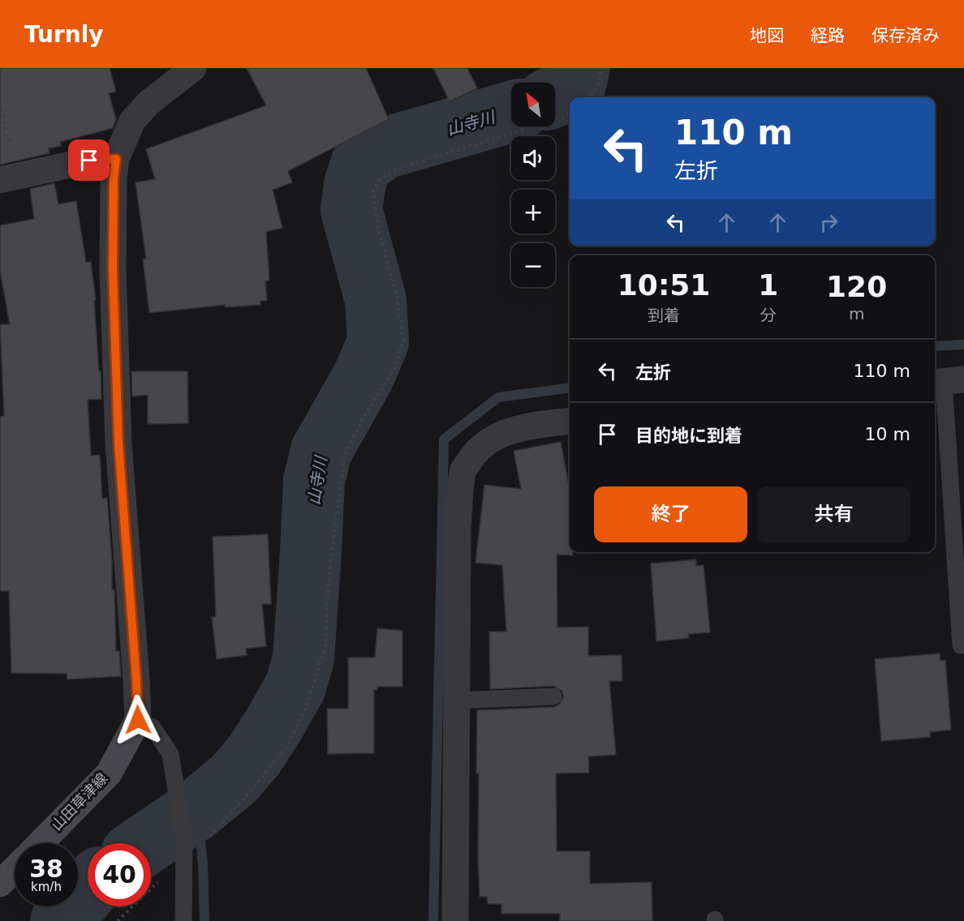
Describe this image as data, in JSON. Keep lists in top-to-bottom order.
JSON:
{
  "streets": {
    "main road": ["山田草津線"]
  },
  "water": ["山寺川"],
  "north": "top left",
  "page": {
    "header": "Turnly",
    "nav": ["地図", "経路", "保存済み"],
    "map_buttons": ["+", "−"],
    "turn": ["110 m", "左折"],
    "eta": [
      "10:51",
      "到着",
      "1",
      "分",
      "120",
      "m"
    ],
    "list": [
      {
        "name": "左折",
        "value": "110 m"
      },
      {
        "name": "目的地に到着",
        "value": "10 m"
      }
    ],
    "buttons": ["終了", "共有"],
    "speed": "38 km/h",
    "limit": "40"
  }
}
